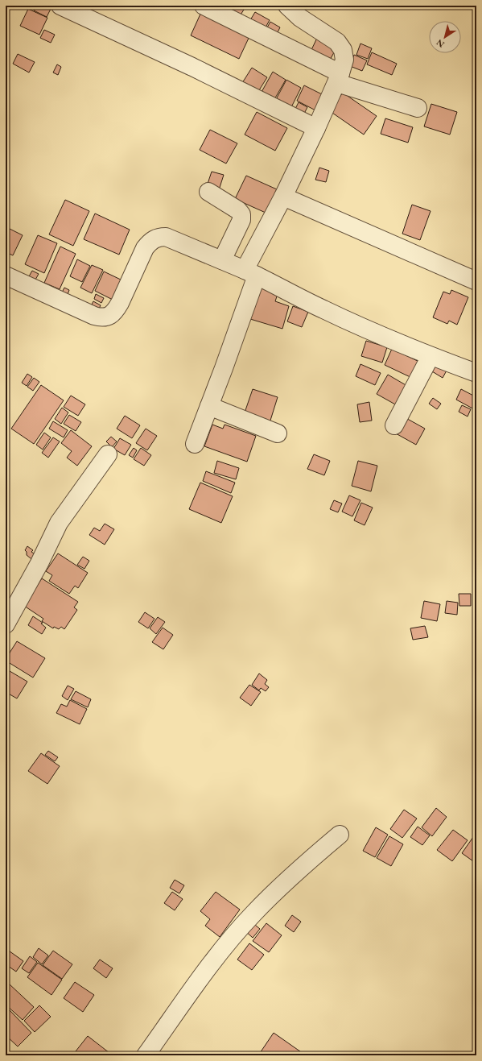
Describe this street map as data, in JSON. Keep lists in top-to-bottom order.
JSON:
{
  "north": "bottom left"
}
